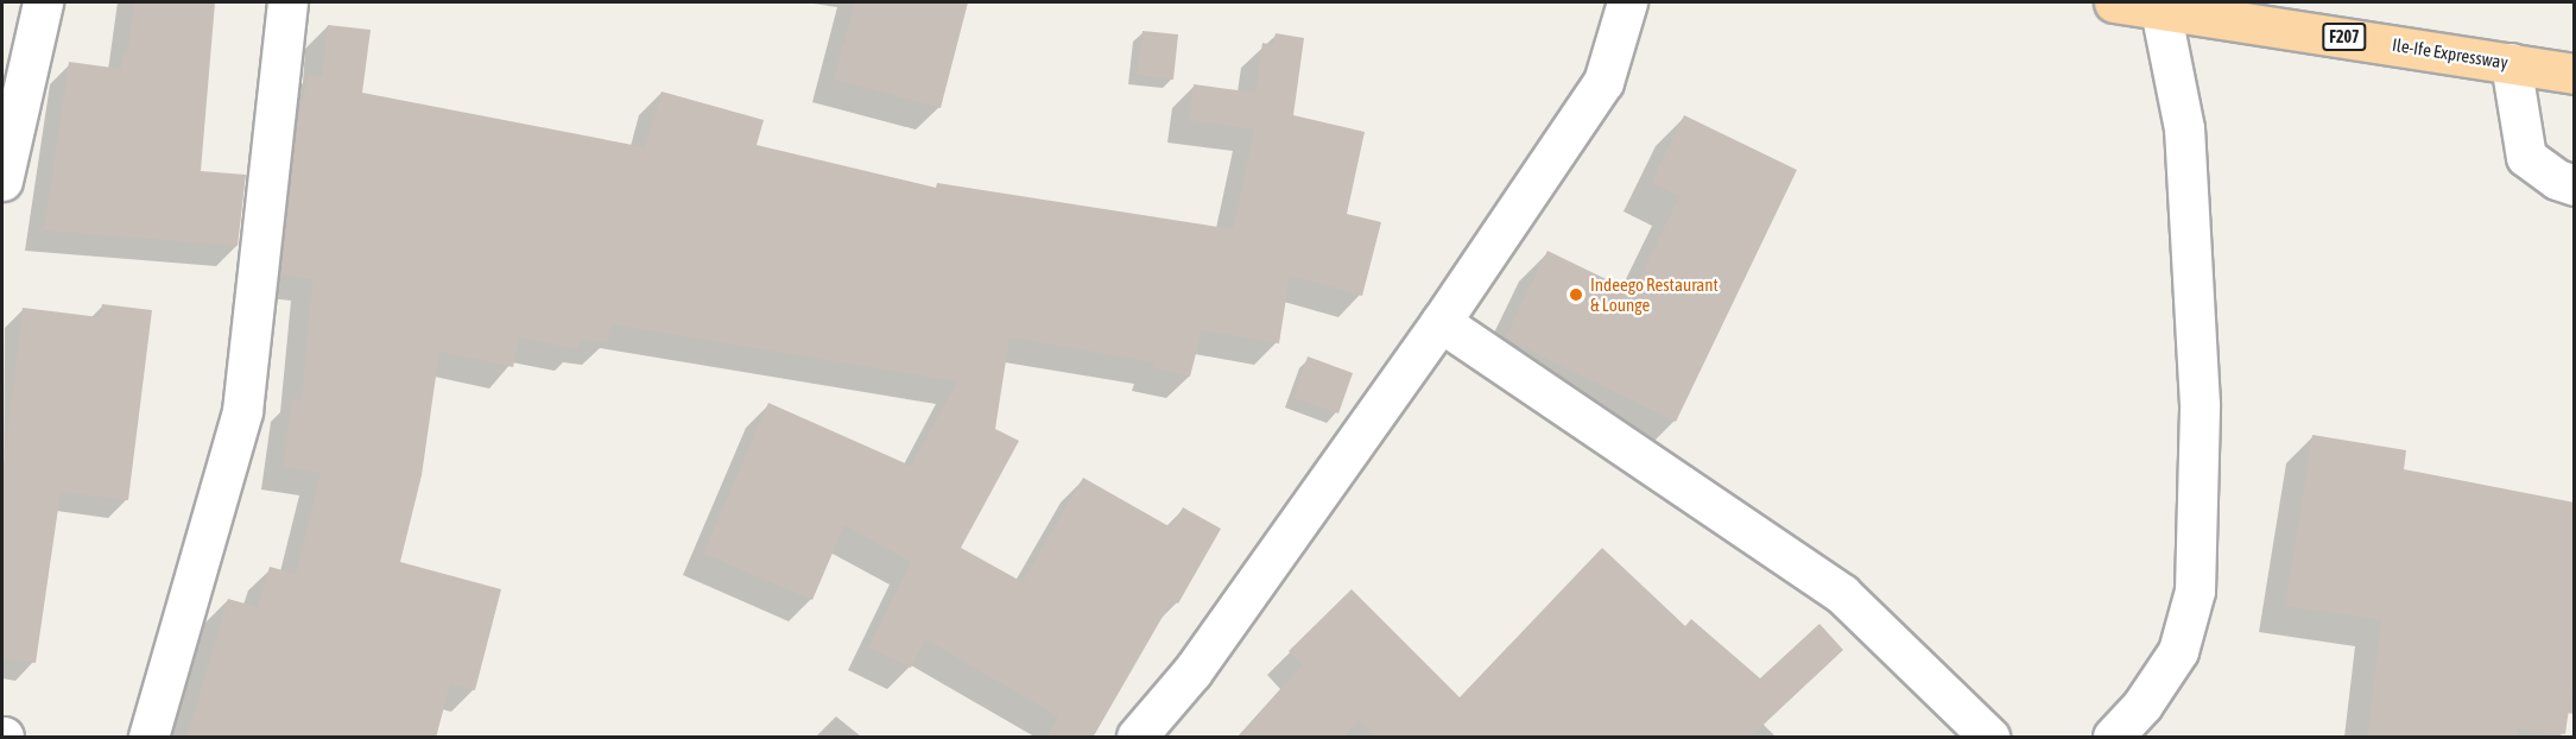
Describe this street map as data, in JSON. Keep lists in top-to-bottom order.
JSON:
{
  "streets": {
    "main road": ["F207", "Ile-Ife Expressway"]
  },
  "places": ["Indeego Restaurant & Lounge"]
}
